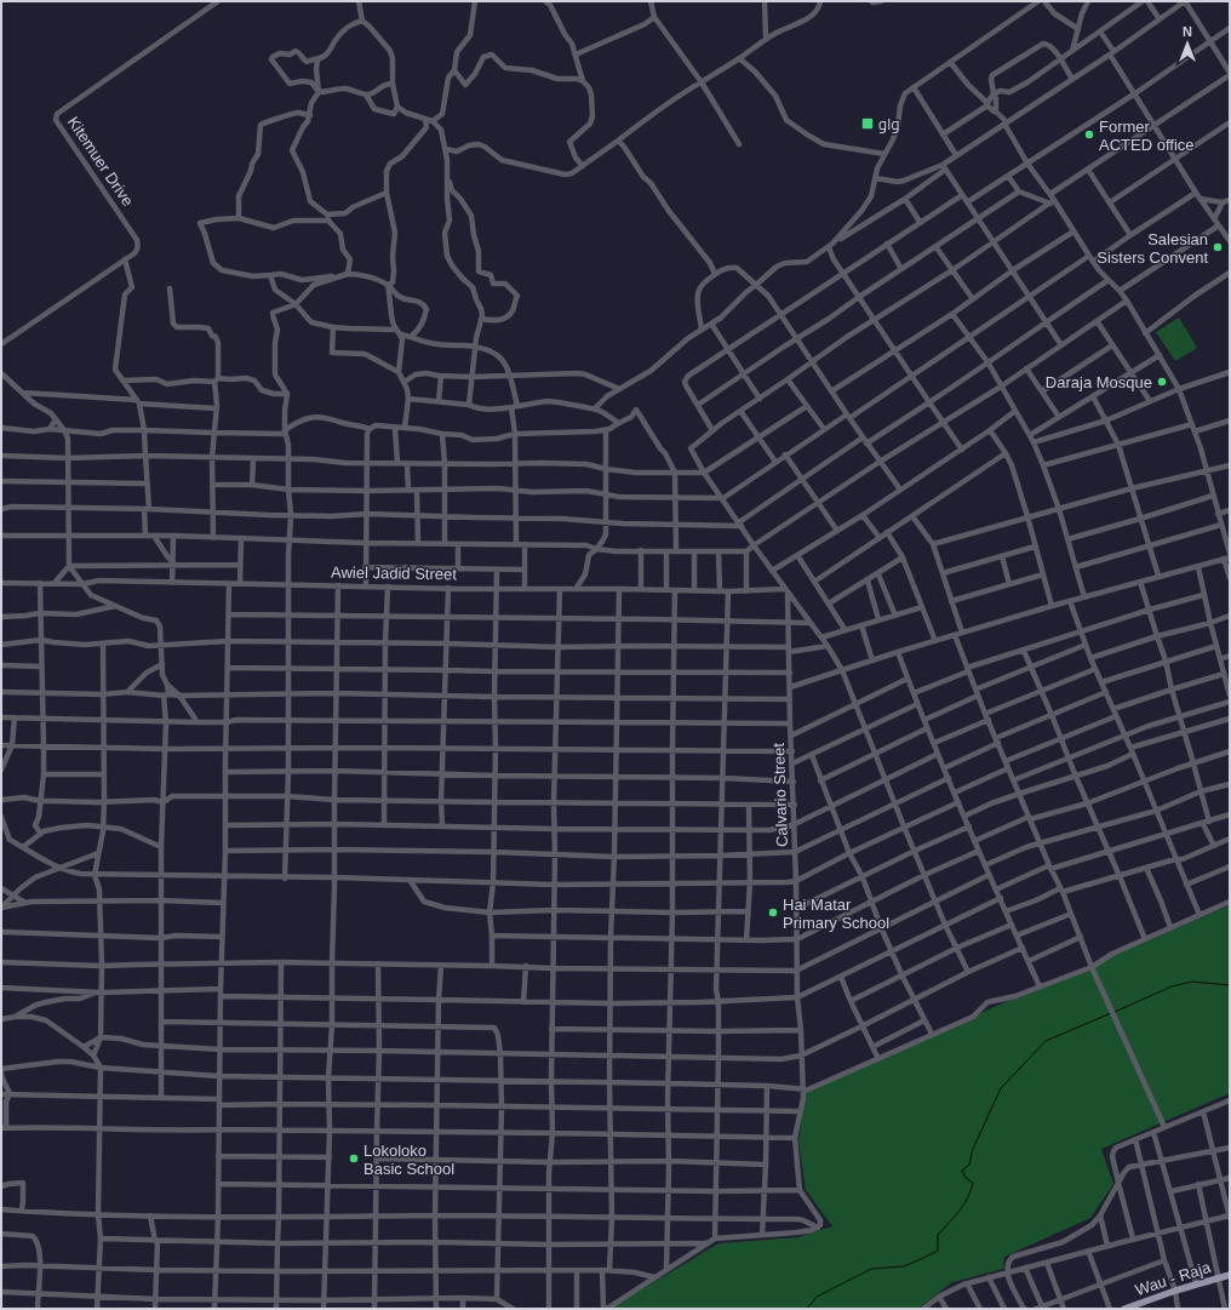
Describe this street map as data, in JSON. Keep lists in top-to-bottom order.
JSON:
{
  "streets": {
    "main road": ["Wau - Raja"],
    "street": ["Kitemuer Drive", "Awiel Jadid Street", "Calvario Street"]
  },
  "crossings": [
    ["Awiel Jadid Street", "Calvario Street"]
  ],
  "places": {
    "transit": ["واو"],
    "other": [
      "Former ACTED office",
      "Salesian Sisters Convent",
      "Daraja Mosque",
      "Hai Matar Primary School",
      "Lokoloko Basic School"
    ]
  },
  "north": "top"
}
